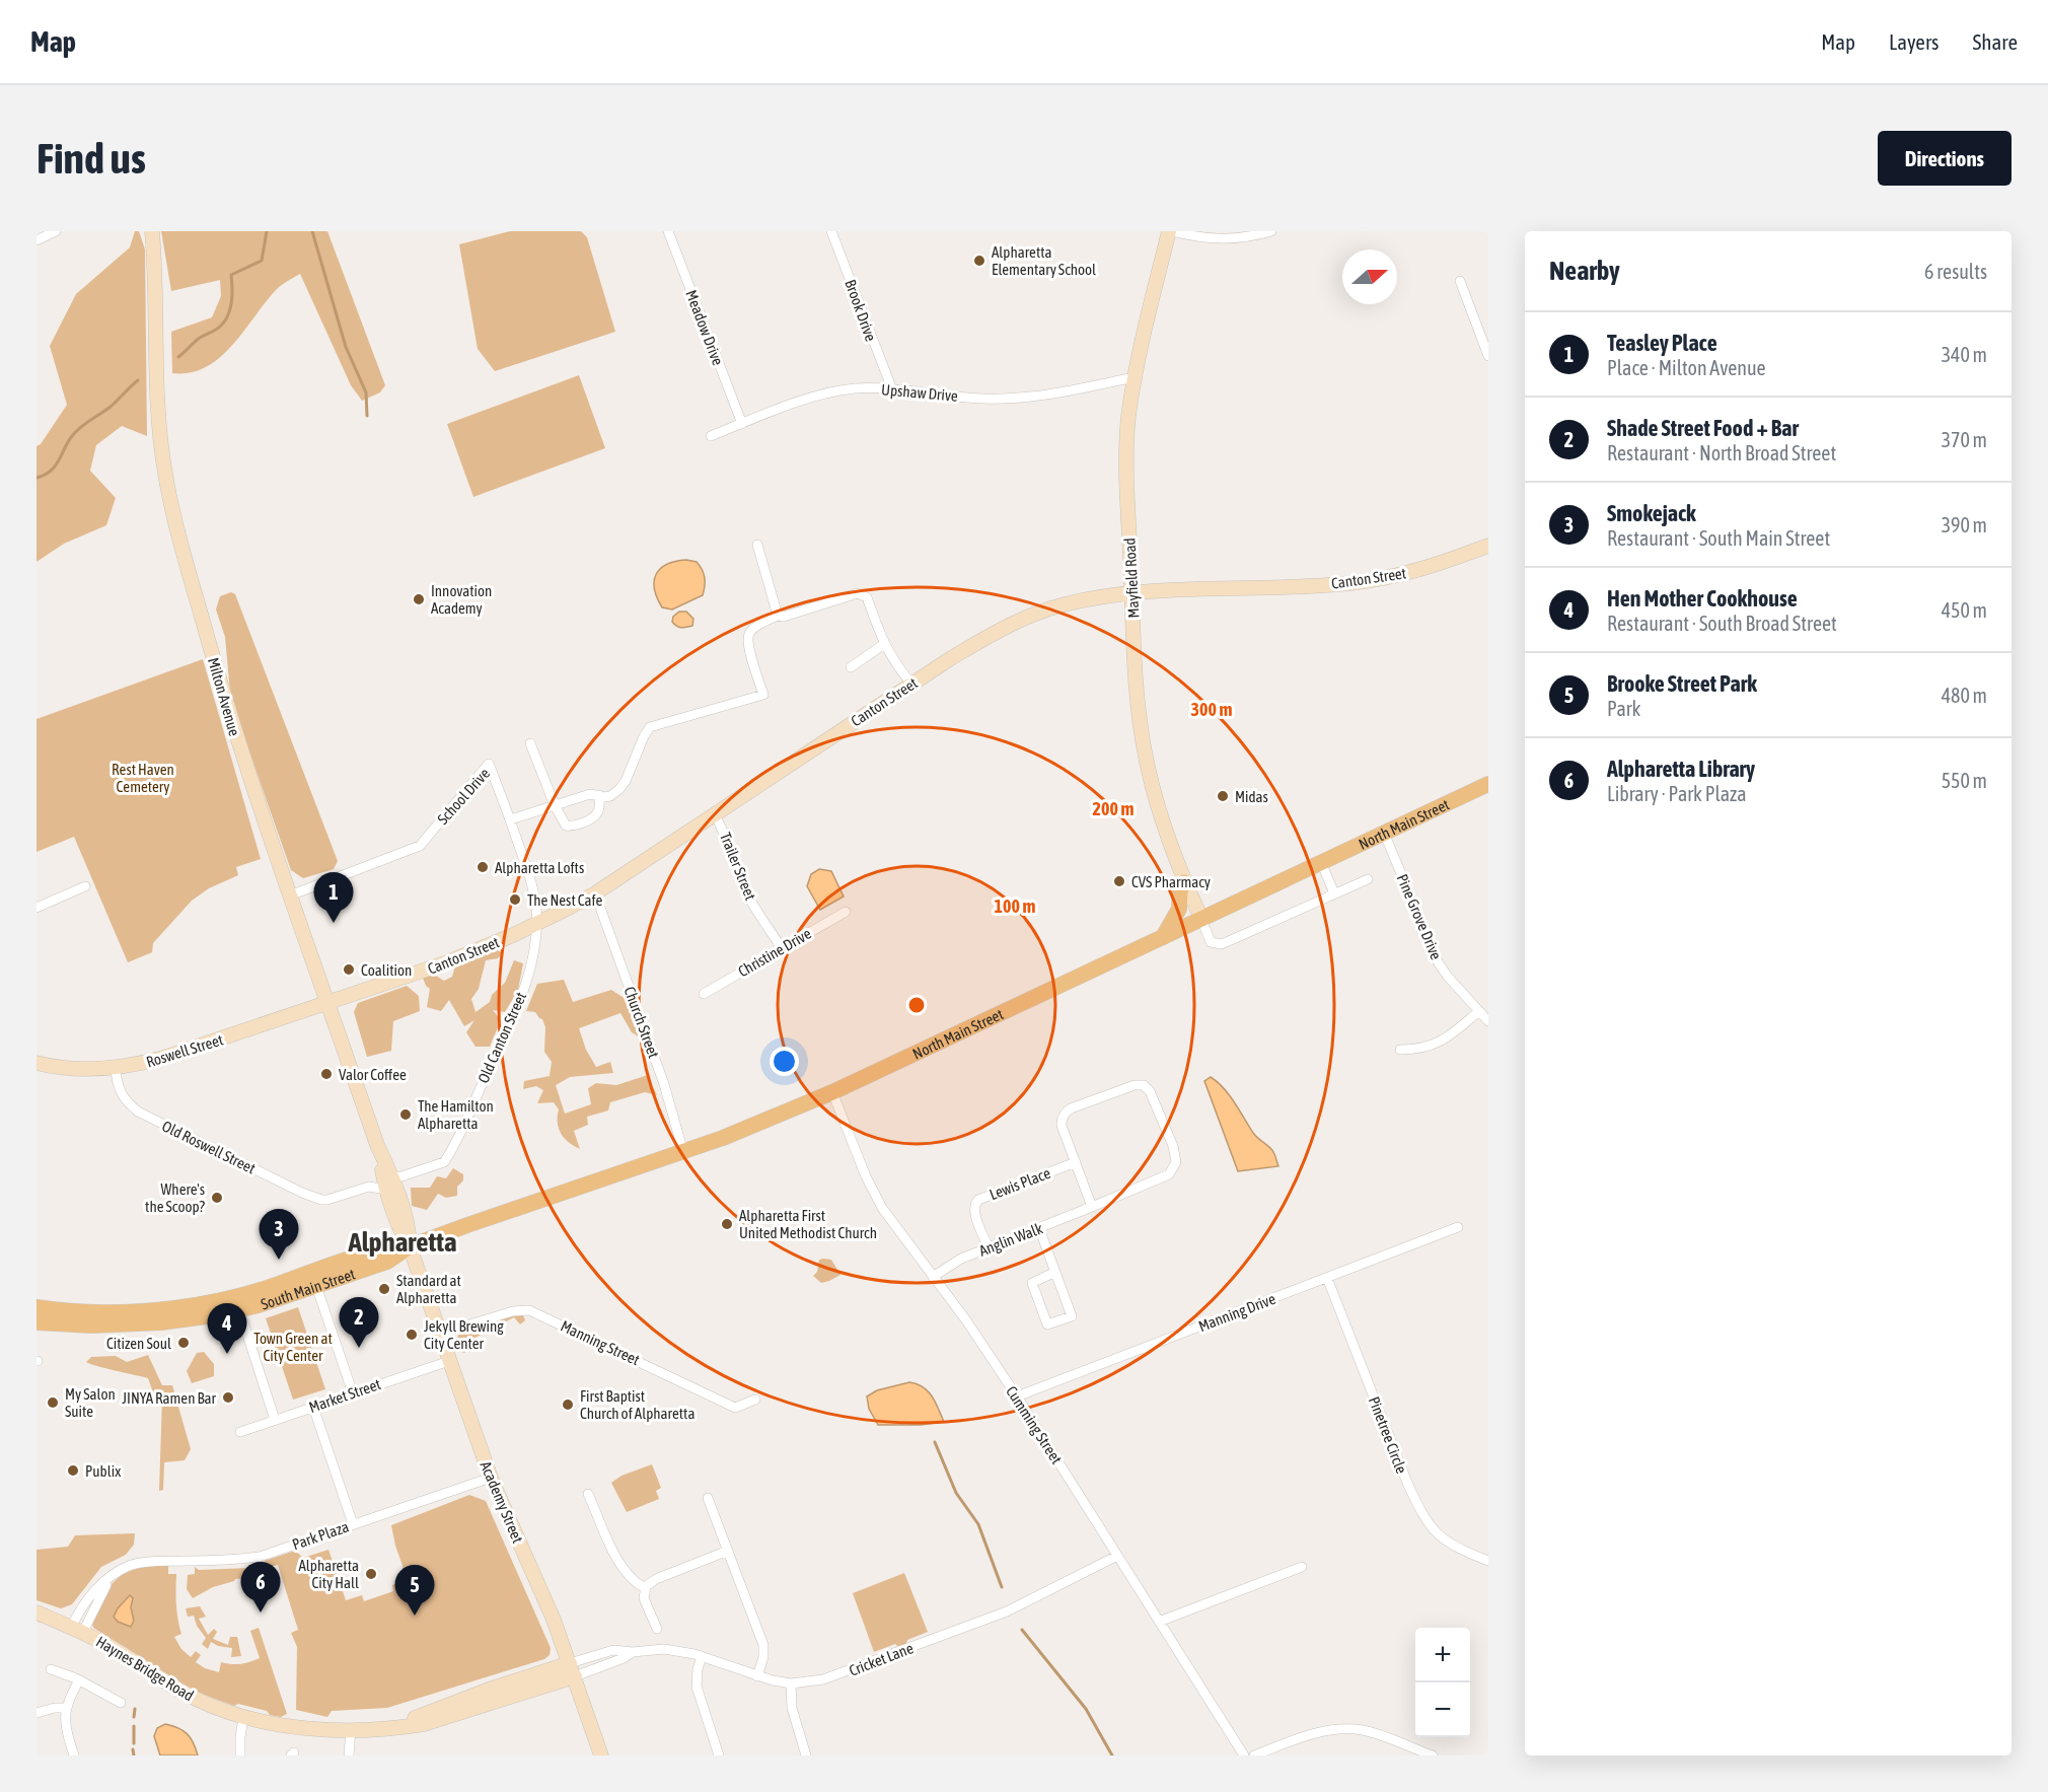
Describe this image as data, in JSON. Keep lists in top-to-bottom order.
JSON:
{
  "streets": {
    "main road": ["North Main Street", "South Main Street"],
    "street": [
      "Brook Drive",
      "Meadow Drive",
      "Upshaw Drive",
      "Mayfield Road",
      "Canton Street",
      "Milton Avenue",
      "School Drive",
      "Trailer Street",
      "Pine Grove Drive",
      "Christine Drive",
      "Church Street",
      "Old Canton Street",
      "Roswell Street",
      "Old Roswell Street",
      "Lewis Place",
      "Anglin Walk",
      "Manning Drive",
      "Manning Street",
      "Market Street",
      "Cumming Street",
      "Pinetree Circle",
      "Academy Street",
      "Park Plaza",
      "Cricket Lane",
      "Haynes Bridge Road"
    ]
  },
  "crossings": [
    ["Brook Drive", "Upshaw Drive"],
    ["Meadow Drive", "Upshaw Drive"],
    ["Upshaw Drive", "Mayfield Road"],
    ["Mayfield Road", "Canton Street"],
    ["Mayfield Road", "North Main Street"],
    ["Canton Street", "Milton Avenue"],
    ["Canton Street", "School Drive"],
    ["Canton Street", "Trailer Street"],
    ["Canton Street", "Church Street"],
    ["Canton Street", "Old Canton Street"],
    ["Canton Street", "Roswell Street"],
    ["Milton Avenue", "School Drive"],
    ["Milton Avenue", "North Main Street"],
    ["Milton Avenue", "Old Canton Street"],
    ["Milton Avenue", "Roswell Street"],
    ["Milton Avenue", "Old Roswell Street"],
    ["Milton Avenue", "South Main Street"],
    ["Milton Avenue", "Academy Street"],
    ["School Drive", "Old Canton Street"],
    ["North Main Street", "Pine Grove Drive"],
    ["North Main Street", "Church Street"],
    ["North Main Street", "South Main Street"],
    ["North Main Street", "Cumming Street"],
    ["North Main Street", "Academy Street"],
    ["Trailer Street", "Christine Drive"],
    ["Roswell Street", "Old Roswell Street"],
    ["Lewis Place", "Anglin Walk"],
    ["Anglin Walk", "Cumming Street"],
    ["South Main Street", "Academy Street"],
    ["Manning Drive", "Cumming Street"],
    ["Manning Drive", "Pinetree Circle"],
    ["Manning Street", "Academy Street"],
    ["Market Street", "Academy Street"],
    ["Cumming Street", "Cricket Lane"],
    ["Academy Street", "Park Plaza"],
    ["Academy Street", "Cricket Lane"],
    ["Academy Street", "Haynes Bridge Road"],
    ["Park Plaza", "Haynes Bridge Road"],
    ["Cricket Lane", "Haynes Bridge Road"]
  ],
  "districts": ["Alpharetta"],
  "parks": ["Rest Haven Cemetery", "Town Green at City Center"],
  "places": [
    "Alpharetta Elementary School",
    "Innovation Academy",
    "Midas",
    "Alpharetta Lofts",
    "CVS Pharmacy",
    "The Nest Cafe",
    "Coalition",
    "Valor Coffee",
    "The Hamilton Alpharetta",
    "Where's the Scoop?",
    "Alpharetta First United Methodist Church",
    "Standard at Alpharetta",
    "Jekyll Brewing City Center",
    "Citizen Soul",
    "JINYA Ramen Bar",
    "My Salon Suite",
    "First Baptist Church of Alpharetta",
    "Publix",
    "Alpharetta City Hall"
  ],
  "north": "right",
  "page": {
    "header": "Map",
    "nav": ["Map", "Layers", "Share"],
    "buttons": "Directions",
    "title": "Find us",
    "heading": ["Nearby", "6 results"],
    "list": [
      {
        "mark": "1",
        "name": "Teasley Place",
        "note": "Place · Milton Avenue",
        "value": "340 m"
      },
      {
        "mark": "2",
        "name": "Shade Street Food + Bar",
        "note": "Restaurant · North Broad Street",
        "value": "370 m"
      },
      {
        "mark": "3",
        "name": "Smokejack",
        "note": "Restaurant · South Main Street",
        "value": "390 m"
      },
      {
        "mark": "4",
        "name": "Hen Mother Cookhouse",
        "note": "Restaurant · South Broad Street",
        "value": "450 m"
      },
      {
        "mark": "5",
        "name": "Brooke Street Park",
        "note": "Park",
        "value": "480 m"
      },
      {
        "mark": "6",
        "name": "Alpharetta Library",
        "note": "Library · Park Plaza",
        "value": "550 m"
      }
    ],
    "pins": [
      "1",
      "3",
      "2",
      "4",
      "6",
      "5"
    ],
    "map_buttons": ["+", "−"]
  },
  "rings": ["300 m", "200 m", "100 m"]
}
